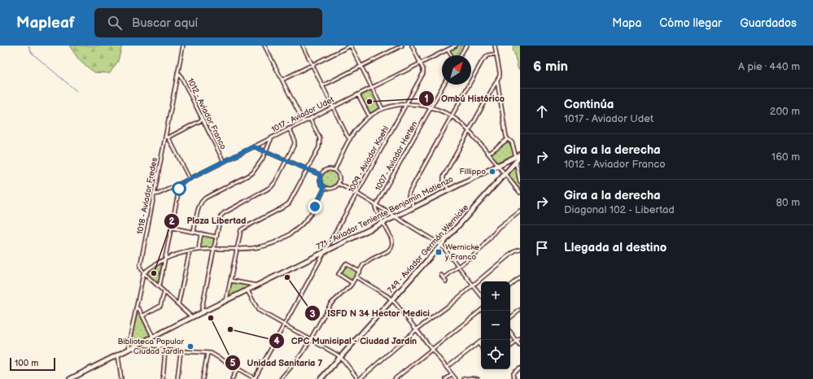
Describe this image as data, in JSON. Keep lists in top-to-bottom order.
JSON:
{
  "streets": {
    "street": [
      "1012 - Aviador Franco",
      "1017 - Aviador Udet",
      "1007 - Aviador Herten",
      "1009 - Aviador Koehl",
      "1018 - Aviador Fredes",
      "771 - Aviador Teniente Benjamín Matienzo",
      "749 - Aviador Germán Wernicke"
    ]
  },
  "crossings": [
    ["1012 - Aviador Franco", "1017 - Aviador Udet"],
    ["1012 - Aviador Franco", "1018 - Aviador Fredes"],
    ["1017 - Aviador Udet", "1009 - Aviador Koehl"],
    ["1017 - Aviador Udet", "1018 - Aviador Fredes"],
    ["1009 - Aviador Koehl", "771 - Aviador Teniente Benjamín Matienzo"],
    ["1018 - Aviador Fredes", "771 - Aviador Teniente Benjamín Matienzo"],
    ["771 - Aviador Teniente Benjamín Matienzo", "749 - Aviador Germán Wernicke"]
  ],
  "places": {
    "other": [
      "Ombú Histórico",
      "Fillippo",
      "Plaza Libertad",
      "ISFD N 34 Hector Medici",
      "Unidad Sanitaria 7",
      "CPC Municipal - Ciudad Jardín",
      "Biblioteca Popular Ciudad Jardín"
    ],
    "transit": ["Wernicke y Franco"]
  },
  "scale_bar": "100 m",
  "north": "top right",
  "page": {
    "header": "Mapleaf",
    "search": "Buscar aquí",
    "nav": ["Mapa", "Cómo llegar", "Guardados"],
    "heading": ["6 min", "A pie · 440 m"],
    "list": [
      ["Continúa", "1017 - Aviador Udet", "200 m"],
      ["Gira a la derecha", "1012 - Aviador Franco", "160 m"],
      ["Gira a la derecha", "Diagonal 102 - Libertad", "80 m"],
      "Llegada al destino"
    ],
    "map_buttons": ["+", "−"],
    "scale": "100 m"
  }
}
